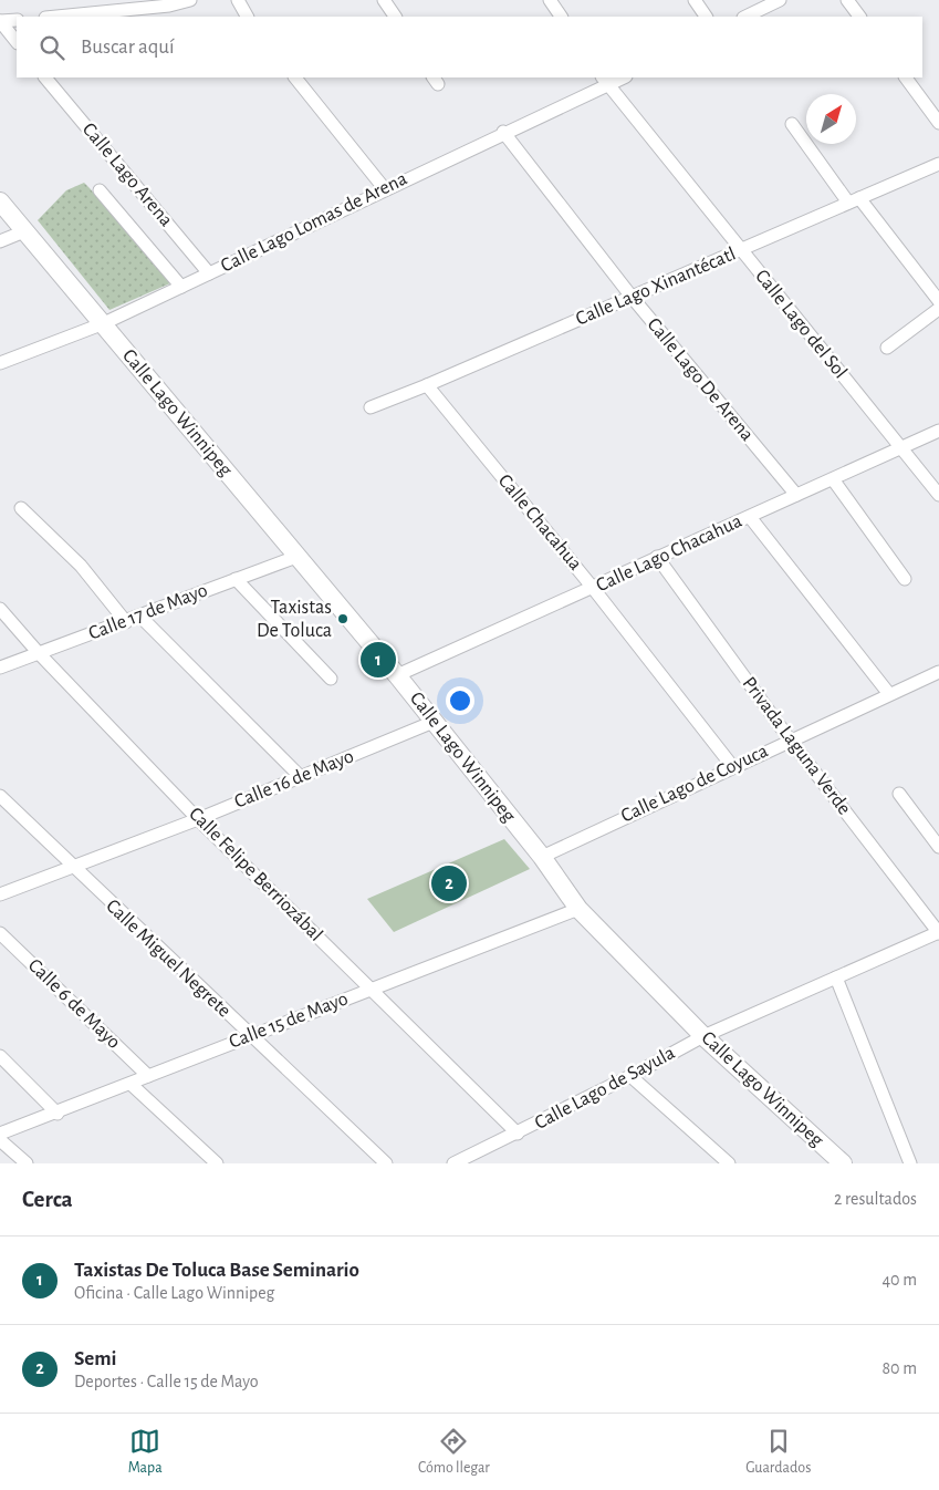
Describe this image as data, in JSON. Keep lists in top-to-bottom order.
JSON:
{
  "streets": {
    "main road": ["Calle Lago Winnipeg"],
    "street": [
      "Calle Lago Arena",
      "Calle Lago Lomas de Arena",
      "Calle Lago Xinantécatl",
      "Calle Lago del Sol",
      "Calle Lago De Arena",
      "Calle Chacahua",
      "Calle Lago Chacahua",
      "Calle 17 de Mayo",
      "Privada Laguna Verde",
      "Calle 16 de Mayo",
      "Calle Lago de Coyuca",
      "Calle Felipe Berriozábal",
      "Calle Miguel Negrete",
      "Calle 6 de Mayo",
      "Calle 15 de Mayo",
      "Calle Lago de Sayula"
    ]
  },
  "crossings": [
    ["Calle Lago Arena", "Calle Lago Lomas de Arena"],
    ["Calle Lago Lomas de Arena", "Calle Lago del Sol"],
    ["Calle Lago Lomas de Arena", "Calle Lago De Arena"],
    ["Calle Lago Lomas de Arena", "Calle Lago Winnipeg"],
    ["Calle Lago Xinantécatl", "Calle Lago del Sol"],
    ["Calle Lago Xinantécatl", "Calle Lago De Arena"],
    ["Calle Lago Xinantécatl", "Calle Chacahua"],
    ["Calle Lago del Sol", "Calle Lago Chacahua"],
    ["Calle Lago De Arena", "Calle Lago Chacahua"],
    ["Calle Lago Winnipeg", "Calle Lago Chacahua"],
    ["Calle Lago Winnipeg", "Calle 17 de Mayo"],
    ["Calle Lago Winnipeg", "Calle 16 de Mayo"],
    ["Calle Lago Winnipeg", "Calle Lago de Coyuca"],
    ["Calle Lago Winnipeg", "Calle 15 de Mayo"],
    ["Calle Lago Winnipeg", "Calle Lago de Sayula"],
    ["Calle Chacahua", "Calle Lago Chacahua"],
    ["Calle Chacahua", "Calle Lago de Coyuca"],
    ["Calle Lago Chacahua", "Privada Laguna Verde"],
    ["Calle 17 de Mayo", "Calle Felipe Berriozábal"],
    ["Privada Laguna Verde", "Calle Lago de Coyuca"],
    ["Privada Laguna Verde", "Calle Lago de Sayula"],
    ["Calle 16 de Mayo", "Calle Felipe Berriozábal"],
    ["Calle 16 de Mayo", "Calle Miguel Negrete"],
    ["Calle Felipe Berriozábal", "Calle 15 de Mayo"],
    ["Calle Felipe Berriozábal", "Calle Lago de Sayula"],
    ["Calle Miguel Negrete", "Calle 15 de Mayo"],
    ["Calle 6 de Mayo", "Calle 15 de Mayo"]
  ],
  "places": ["Taxistas De Toluca"],
  "north": "top right",
  "page": {
    "search": "Buscar aquí",
    "pins": ["1", "2"],
    "heading": ["Cerca", "2 resultados"],
    "list": [
      {
        "mark": "1",
        "name": "Taxistas De Toluca Base Seminario",
        "note": "Oficina · Calle Lago Winnipeg",
        "value": "40 m"
      },
      {
        "mark": "2",
        "name": "Semi",
        "note": "Deportes · Calle 15 de Mayo",
        "value": "80 m"
      }
    ],
    "nav": ["Mapa", "Cómo llegar", "Guardados"]
  }
}
